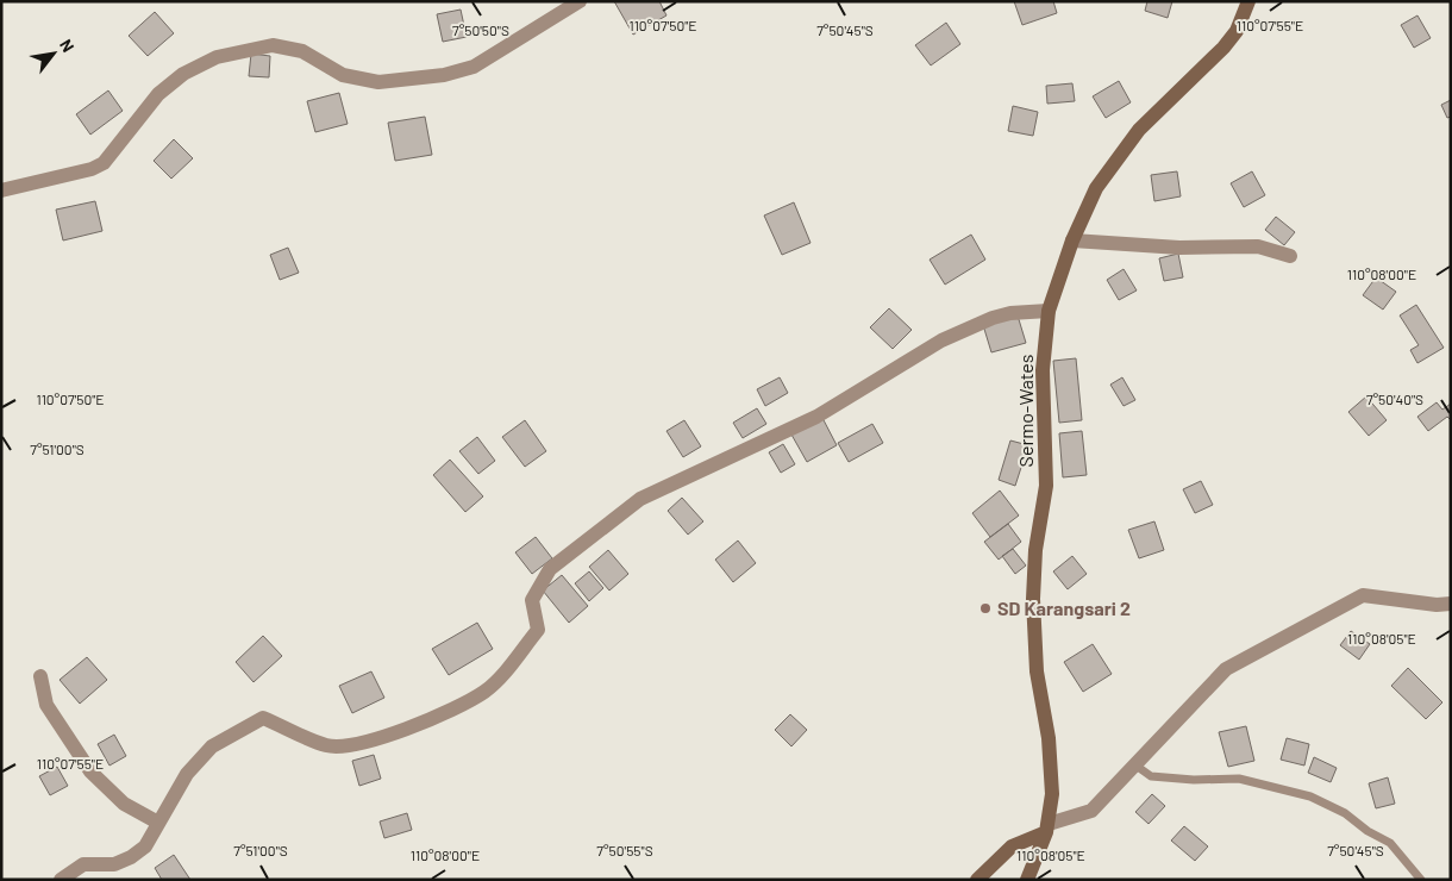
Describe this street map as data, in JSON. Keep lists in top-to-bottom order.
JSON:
{
  "streets": {
    "main road": ["Sermo-Wates"]
  },
  "places": ["SD Karangsari 2"],
  "north": "top right",
  "coordinates": [
    "110°07'50\"E",
    "110°07'55\"E",
    "7°50'50\"S",
    "7°50'45\"S",
    "110°08'00\"E",
    "7°50'40\"S",
    "7°51'00\"S",
    "110°08'05\"E",
    "7°50'55\"S"
  ]
}
